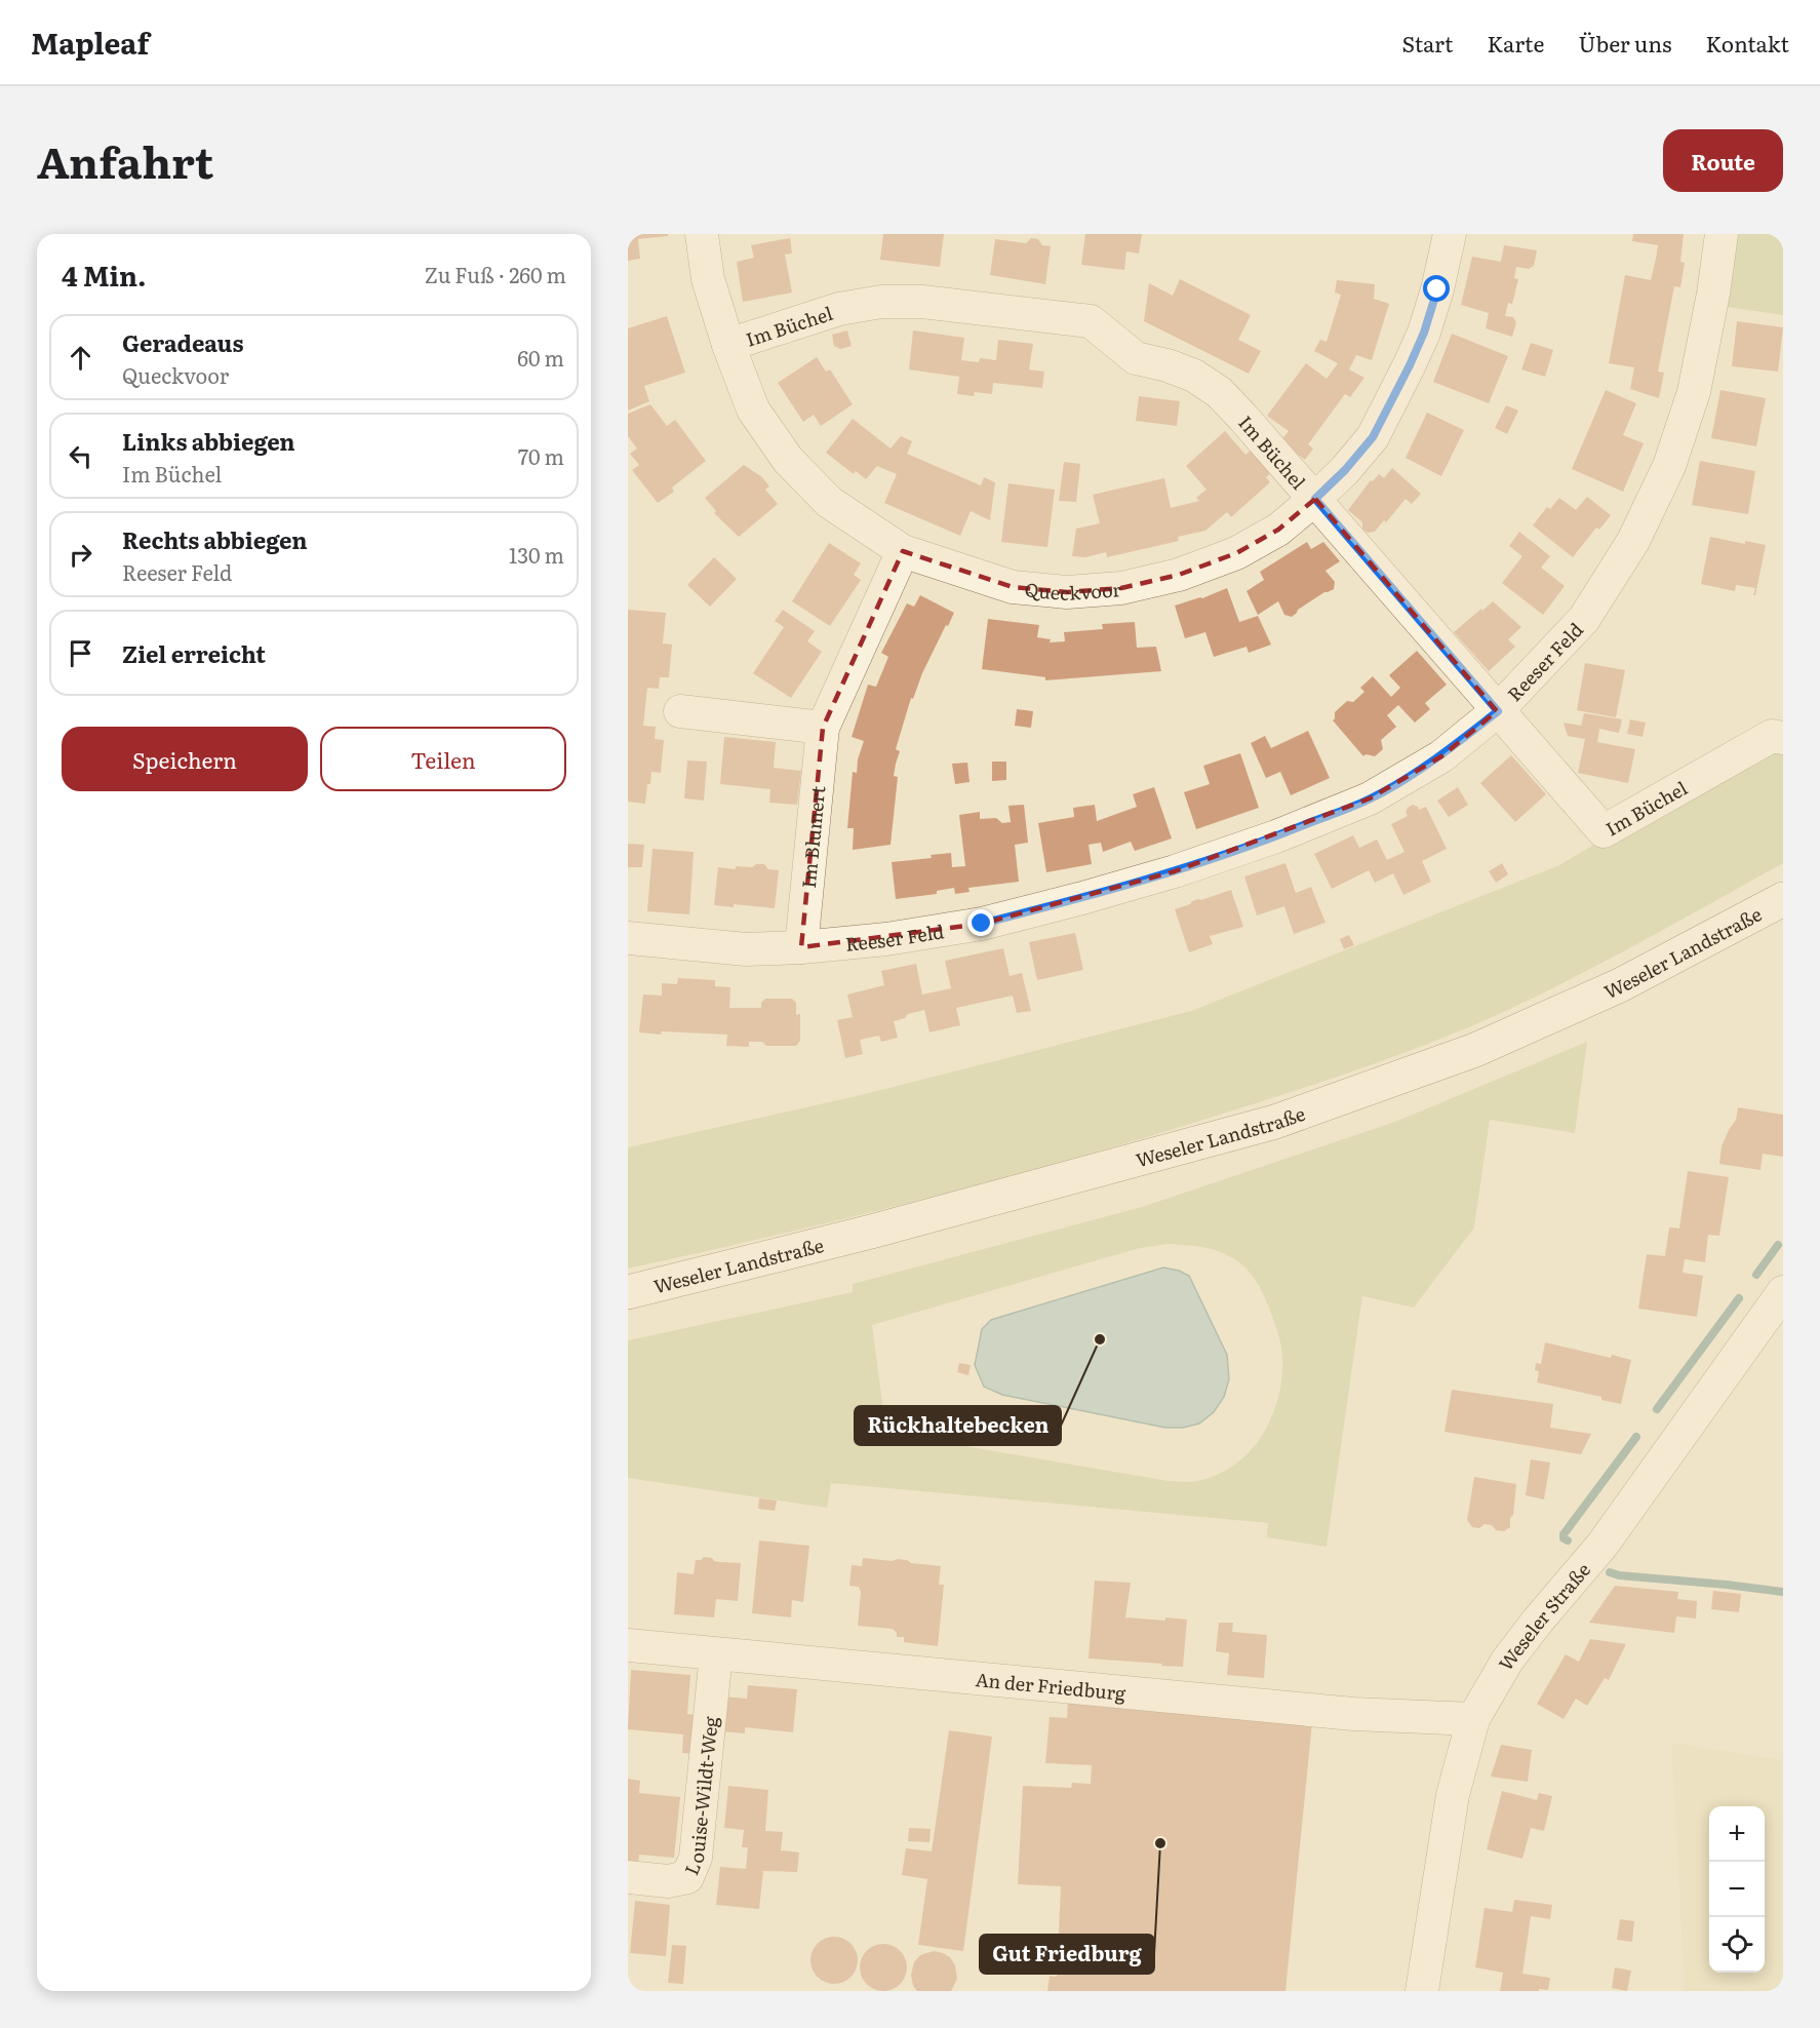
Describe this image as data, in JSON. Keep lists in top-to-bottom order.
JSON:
{
  "streets": {
    "main road": ["Weseler Landstraße"],
    "street": [
      "Im Büchel",
      "Queckvoor",
      "Reeser Feld",
      "Im Blumert",
      "Weseler Straße",
      "An der Friedburg",
      "Louise-Wildt-Weg"
    ]
  },
  "crossings": [
    ["Im Büchel", "Queckvoor"],
    ["Im Büchel", "Reeser Feld"],
    ["Queckvoor", "Im Blumert"],
    ["Reeser Feld", "Im Blumert"],
    ["Weseler Straße", "An der Friedburg"],
    ["An der Friedburg", "Louise-Wildt-Weg"]
  ],
  "places": ["Rückhaltebecken", "Gut Friedburg"],
  "page": {
    "header": "Mapleaf",
    "nav": [
      "Start",
      "Karte",
      "Über uns",
      "Kontakt"
    ],
    "title": "Anfahrt",
    "buttons": [
      "Route",
      ["Speichern", "Teilen"]
    ],
    "heading": ["4 Min.", "Zu Fuß · 260 m"],
    "list": [
      ["Geradeaus", "Queckvoor", "60 m"],
      ["Links abbiegen", "Im Büchel", "70 m"],
      ["Rechts abbiegen", "Reeser Feld", "130 m"],
      "Ziel erreicht"
    ],
    "map_buttons": ["+", "−"]
  }
}
